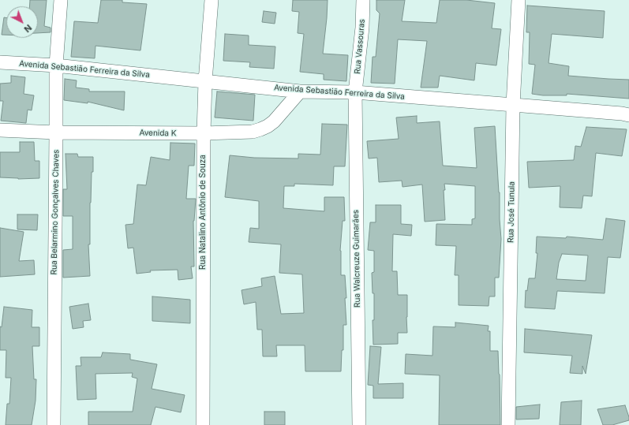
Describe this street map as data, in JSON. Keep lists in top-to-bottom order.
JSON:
{
  "streets": {
    "street": [
      "Rua Vassouras",
      "Avenida Sebastião Ferreira da Silva",
      "Avenida K",
      "Rua Belarmino Gonçalves Chaves",
      "Rua Natalino Antônio de Souza",
      "Rua José Tunula",
      "Rua Walcreuze Guimarães"
    ]
  },
  "crossings": [
    ["Rua Vassouras", "Avenida Sebastião Ferreira da Silva"],
    ["Rua Vassouras", "Rua Walcreuze Guimarães"],
    ["Avenida Sebastião Ferreira da Silva", "Avenida K"],
    ["Avenida Sebastião Ferreira da Silva", "Rua Belarmino Gonçalves Chaves"],
    ["Avenida Sebastião Ferreira da Silva", "Rua Natalino Antônio de Souza"],
    ["Avenida Sebastião Ferreira da Silva", "Rua José Tunula"],
    ["Avenida Sebastião Ferreira da Silva", "Rua Walcreuze Guimarães"],
    ["Avenida K", "Rua Belarmino Gonçalves Chaves"],
    ["Avenida K", "Rua Natalino Antônio de Souza"]
  ],
  "north": "bottom right"
}
